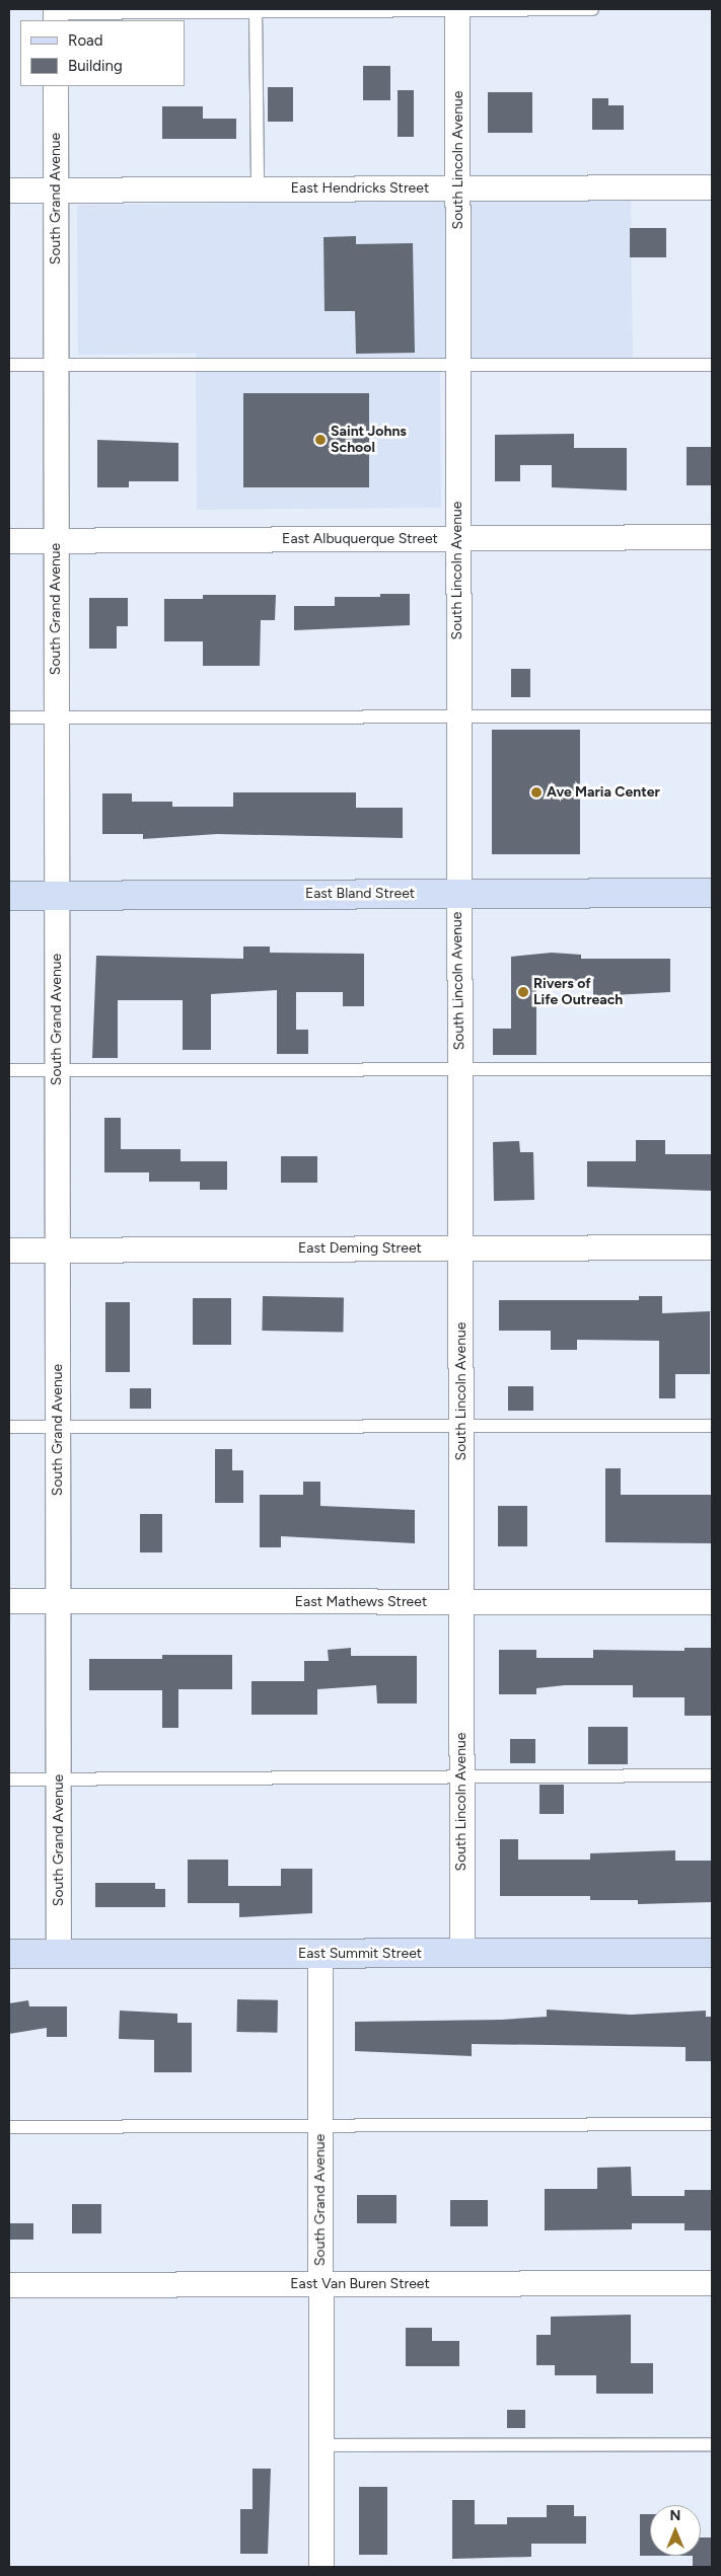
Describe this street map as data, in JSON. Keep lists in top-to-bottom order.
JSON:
{
  "streets": {
    "street": [
      "South Lincoln Avenue",
      "East Hendricks Street",
      "South Grand Avenue",
      "East Albuquerque Street",
      "East Bland Street",
      "East Deming Street",
      "East Mathews Street",
      "East Summit Street",
      "East Van Buren Street"
    ]
  },
  "crossings": [
    ["South Lincoln Avenue", "East Hendricks Street"],
    ["South Lincoln Avenue", "East Albuquerque Street"],
    ["South Lincoln Avenue", "East Bland Street"],
    ["South Lincoln Avenue", "East Deming Street"],
    ["South Lincoln Avenue", "East Mathews Street"],
    ["South Lincoln Avenue", "East Summit Street"],
    ["East Hendricks Street", "South Grand Avenue"],
    ["South Grand Avenue", "East Albuquerque Street"],
    ["South Grand Avenue", "East Bland Street"],
    ["South Grand Avenue", "East Deming Street"],
    ["South Grand Avenue", "East Mathews Street"],
    ["South Grand Avenue", "East Summit Street"],
    ["South Grand Avenue", "East Van Buren Street"]
  ],
  "places": ["Saint Johns School", "Ave Maria Center", "Rivers of Life Outreach"],
  "legend": ["Road", "Building"],
  "north": "top"
}
